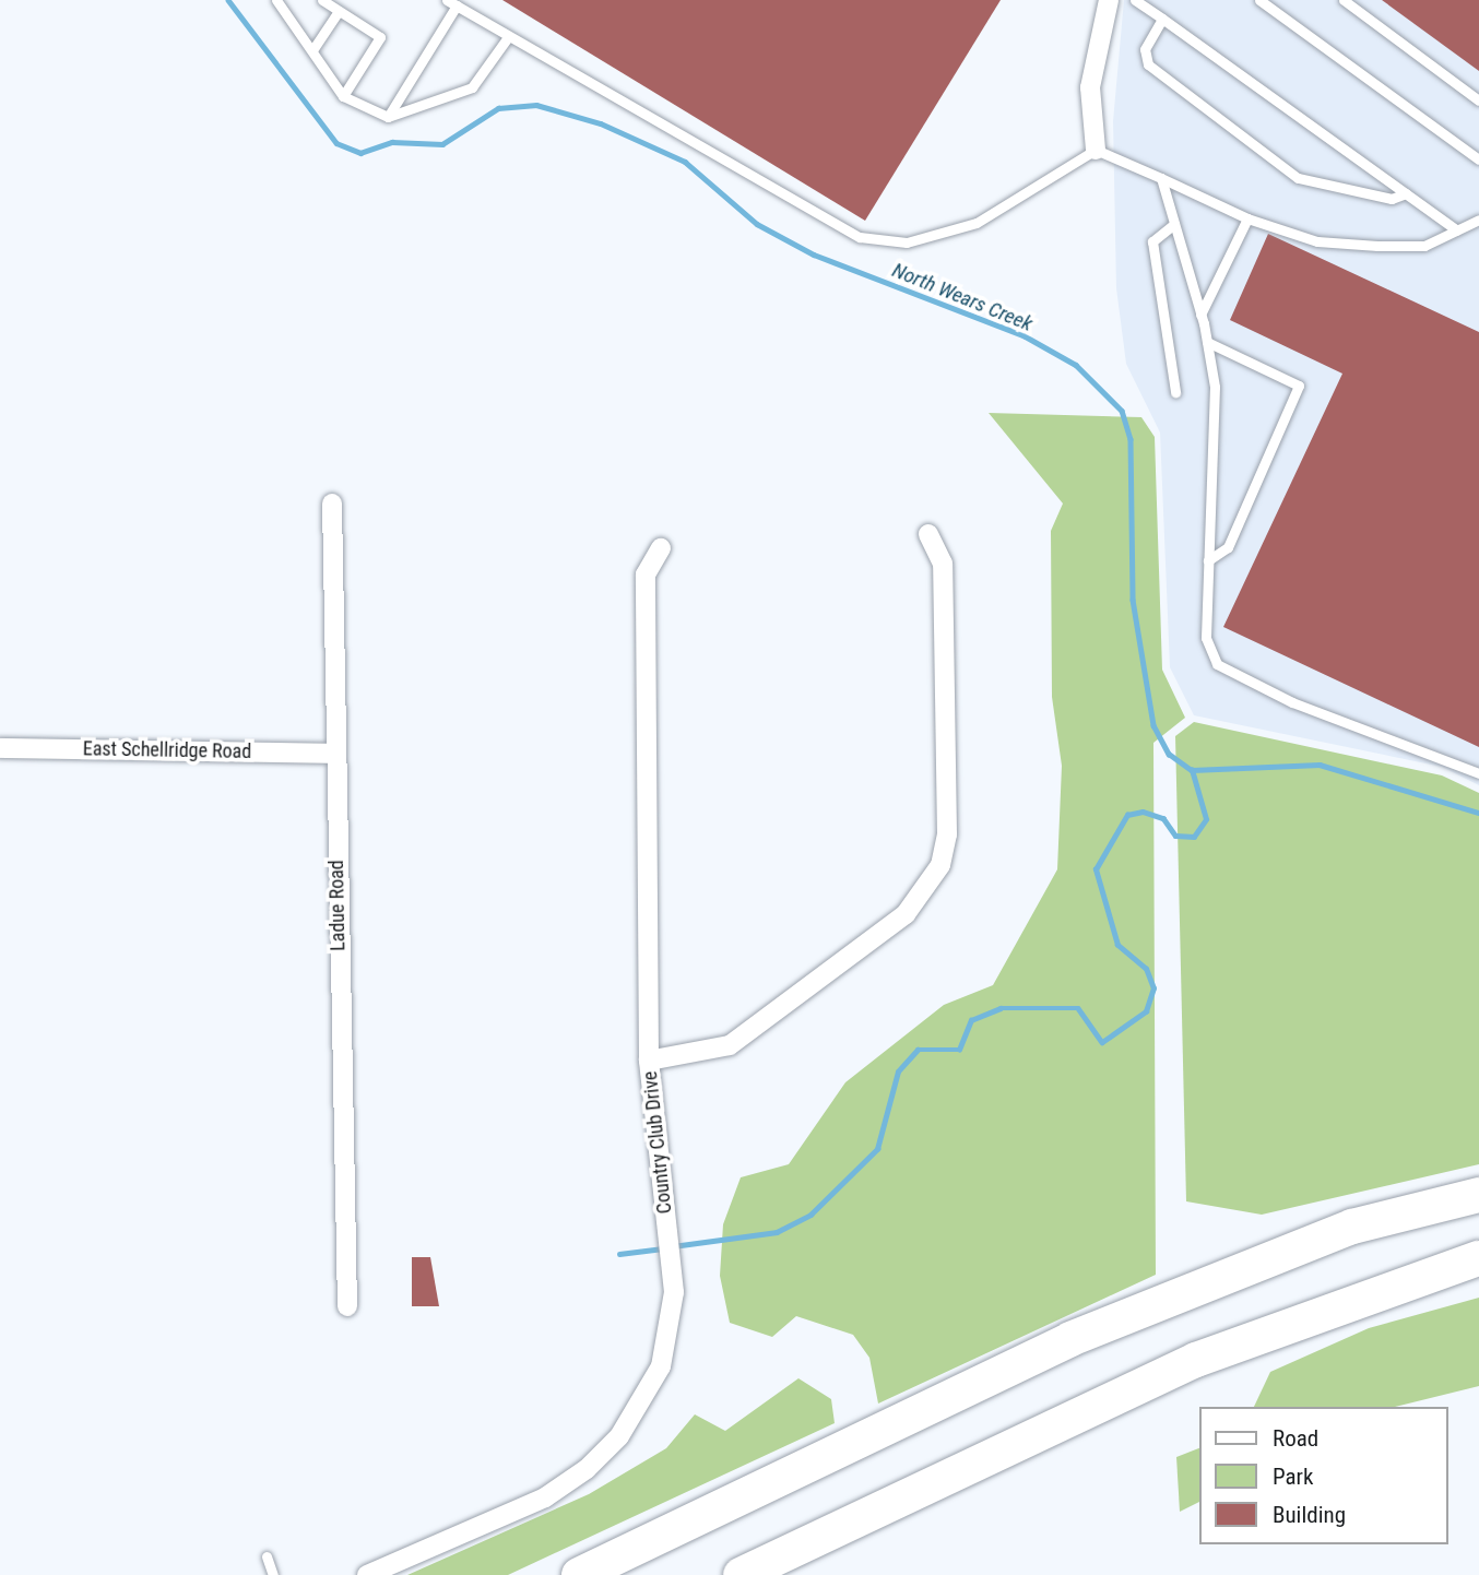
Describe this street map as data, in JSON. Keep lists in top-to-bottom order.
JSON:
{
  "streets": {
    "street": ["East Schellridge Road", "Ladue Road", "Country Club Drive"]
  },
  "crossings": [
    ["East Schellridge Road", "Ladue Road"]
  ],
  "water": ["North Wears Creek"],
  "legend": ["Road", "Park", "Building"]
}
